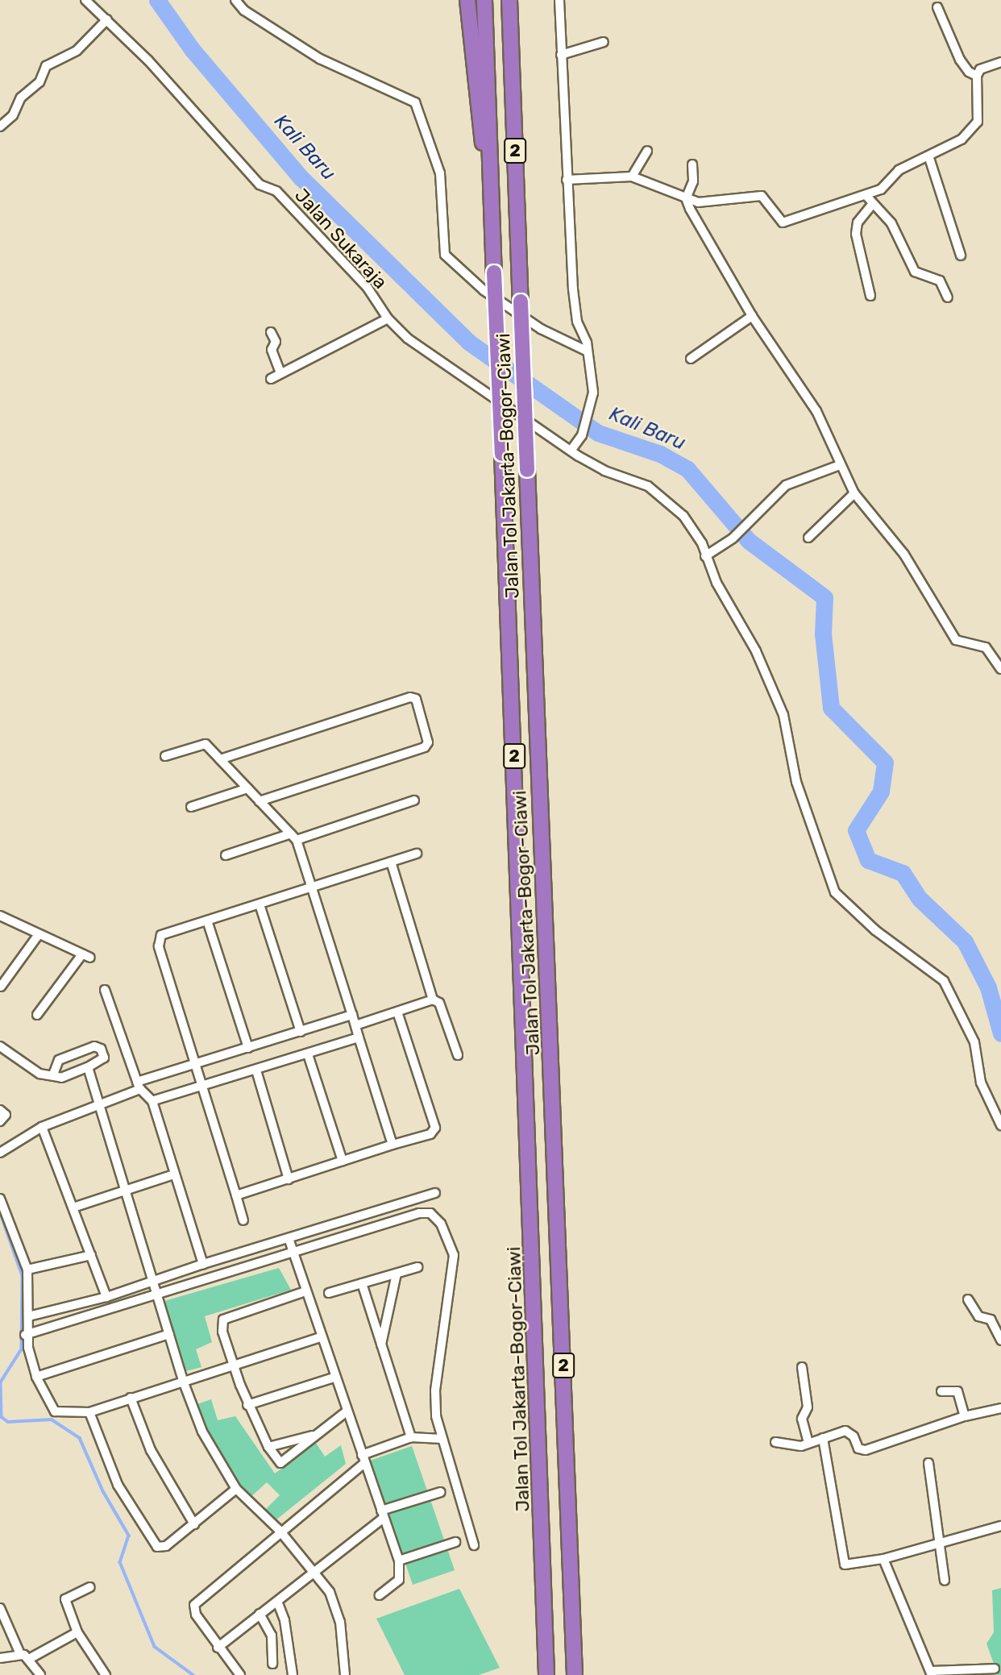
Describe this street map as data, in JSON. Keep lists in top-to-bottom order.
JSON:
{
  "streets": {
    "highway": ["2", "Jalan Tol Jakarta–Bogor–Ciawi"],
    "street": ["Jalan Sukaraja"]
  },
  "water": ["Kali Baru"]
}
